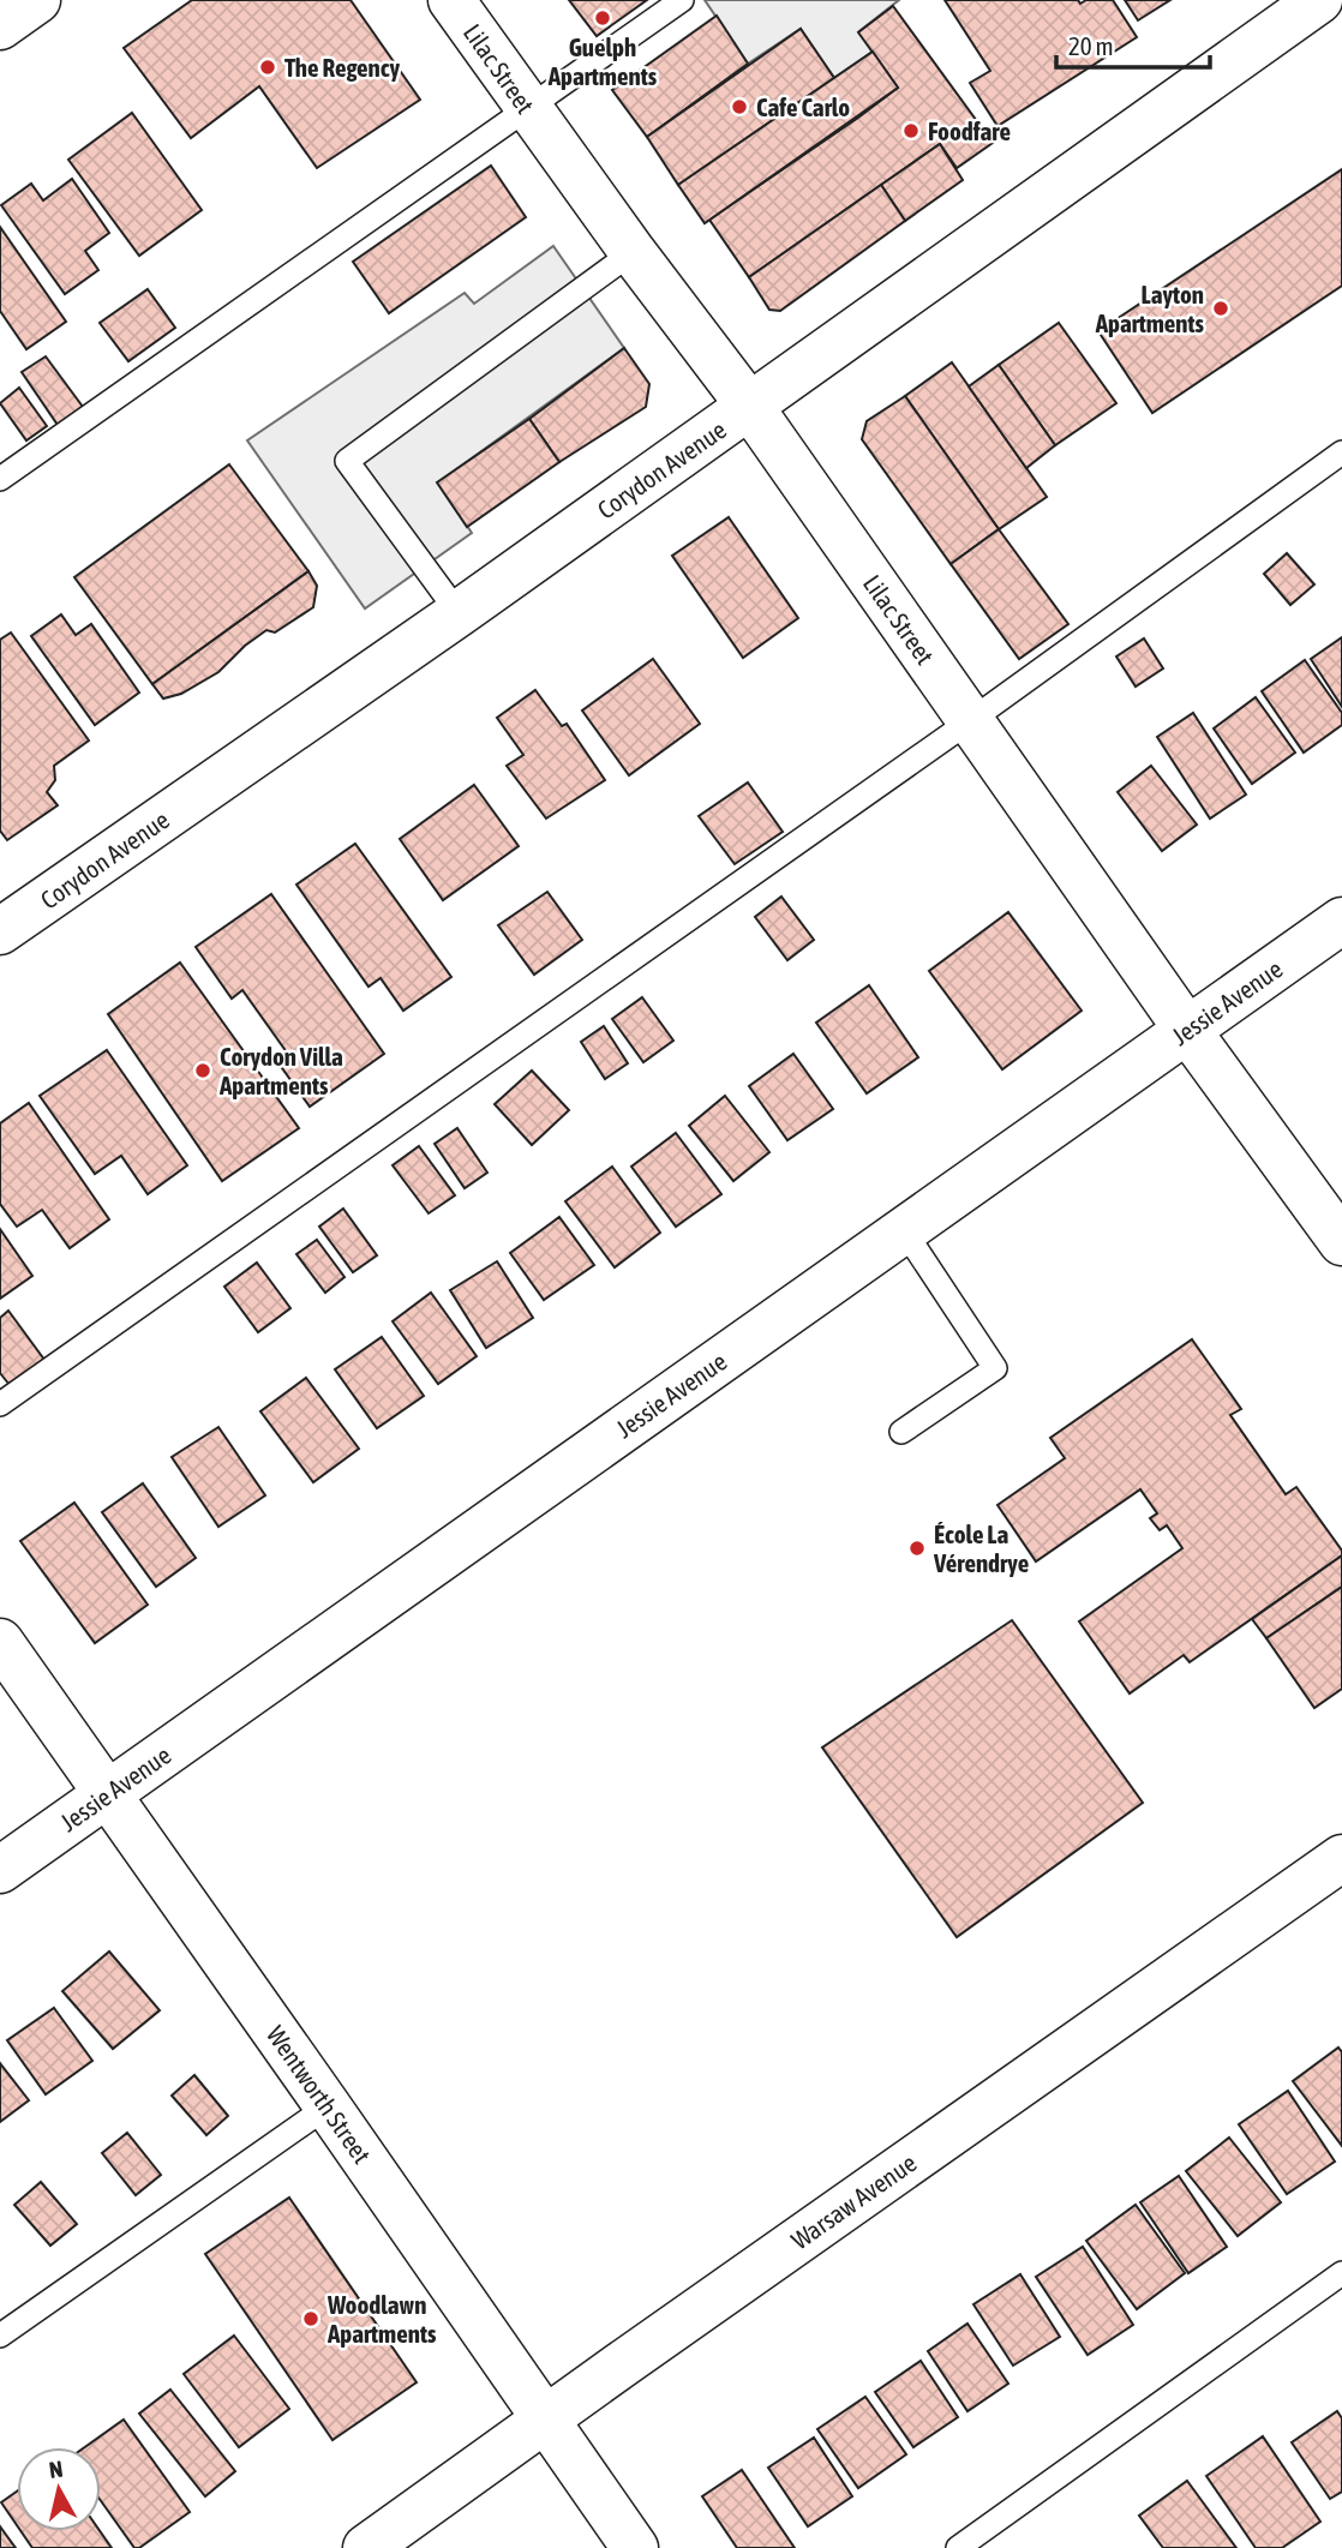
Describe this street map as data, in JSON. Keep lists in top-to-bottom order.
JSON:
{
  "streets": {
    "street": [
      "Lilac Street",
      "Corydon Avenue",
      "Jessie Avenue",
      "Wentworth Street",
      "Warsaw Avenue"
    ]
  },
  "crossings": [
    ["Lilac Street", "Corydon Avenue"],
    ["Lilac Street", "Jessie Avenue"],
    ["Jessie Avenue", "Wentworth Street"],
    ["Wentworth Street", "Warsaw Avenue"]
  ],
  "places": [
    "Guelph Apartments",
    "The Regency",
    "Cafe Carlo",
    "Foodfare",
    "Layton Apartments",
    "Corydon Villa Apartments",
    "École La Vérendrye",
    "Woodlawn Apartments"
  ],
  "scale_bar": "20 m",
  "north": "top"
}
